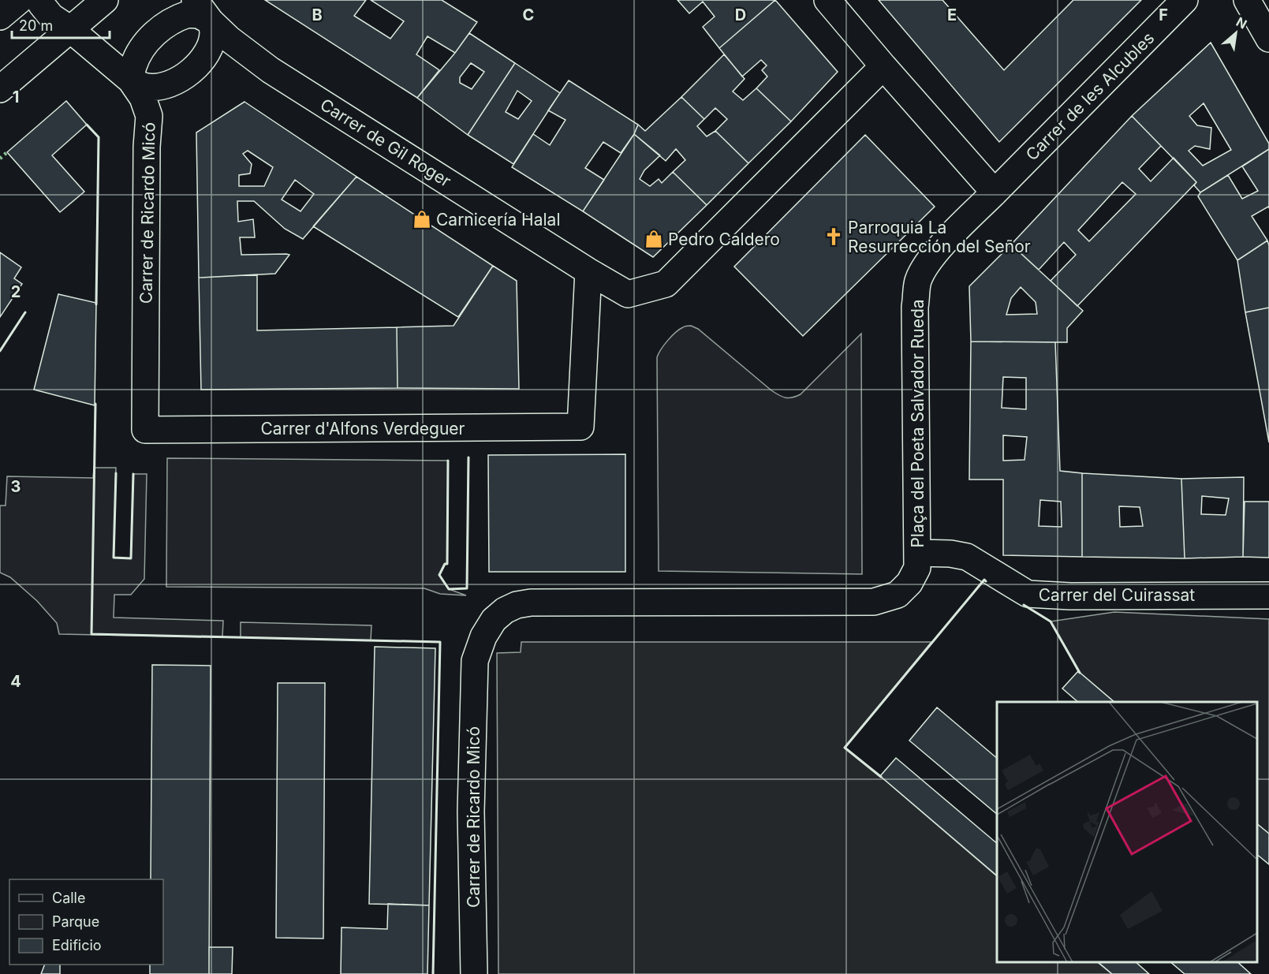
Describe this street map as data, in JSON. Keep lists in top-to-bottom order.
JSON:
{
  "streets": {
    "street": [
      "Carrer de les Alcubles",
      "Carrer de Gil Roger",
      "Carrer de Ricardo Micó",
      "Plaça del Poeta Salvador Rueda",
      "Carrer d'Alfons Verdeguer",
      "Carrer del Cuirassat"
    ]
  },
  "crossings": [
    ["Carrer de les Alcubles", "Plaça del Poeta Salvador Rueda"],
    ["Carrer de Gil Roger", "Carrer d'Alfons Verdeguer"],
    ["Carrer de Ricardo Micó", "Plaça del Poeta Salvador Rueda"],
    ["Carrer de Ricardo Micó", "Carrer d'Alfons Verdeguer"],
    ["Plaça del Poeta Salvador Rueda", "Carrer del Cuirassat"]
  ],
  "places": {
    "shop": ["Carnicería Halal", "Pedro Caldero"],
    "church": ["Parroquia La Resurrección del Señor"]
  },
  "legend": ["Calle", "Parque", "Edificio"],
  "scale_bar": "20 m",
  "north": "top right",
  "grid": {
    "columns": [
      "B",
      "C",
      "D",
      "E",
      "F"
    ],
    "rows": [
      "1",
      "2",
      "3",
      "4"
    ]
  }
}
